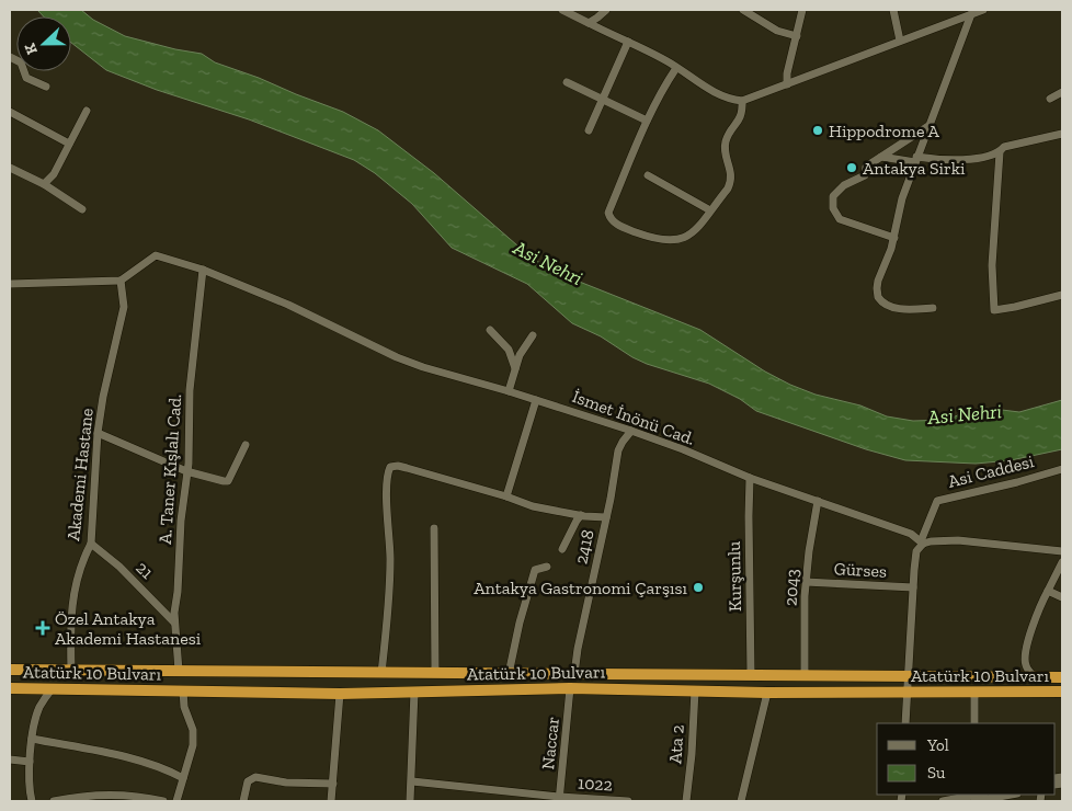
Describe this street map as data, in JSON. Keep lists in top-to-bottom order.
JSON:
{
  "streets": {
    "highway": ["Atatürk 10 Bulvarı"],
    "street": [
      "İsmet İnönü Cad.",
      "A. Taner Kışlalı Cad.",
      "Asi Caddesi",
      "Akademi Hastane",
      "2418",
      "21",
      "Gürses",
      "Kurşunlu",
      "2043",
      "Naccar",
      "Ata 2",
      "1022"
    ]
  },
  "crossings": [
    ["İsmet İnönü Cad.", "A. Taner Kışlalı Cad."],
    ["İsmet İnönü Cad.", "Asi Caddesi"],
    ["İsmet İnönü Cad.", "Akademi Hastane"],
    ["İsmet İnönü Cad.", "2418"],
    ["İsmet İnönü Cad.", "Kurşunlu"],
    ["İsmet İnönü Cad.", "2043"],
    ["A. Taner Kışlalı Cad.", "21"],
    ["A. Taner Kışlalı Cad.", "Atatürk 10 Bulvarı"],
    ["Akademi Hastane", "21"],
    ["Akademi Hastane", "Atatürk 10 Bulvarı"],
    ["2418", "Atatürk 10 Bulvarı"],
    ["Gürses", "2043"],
    ["Kurşunlu", "Atatürk 10 Bulvarı"],
    ["2043", "Atatürk 10 Bulvarı"],
    ["Atatürk 10 Bulvarı", "Naccar"],
    ["Atatürk 10 Bulvarı", "Ata 2"],
    ["Naccar", "1022"]
  ],
  "water": ["Asi Nehri"],
  "places": {
    "other": ["Hippodrome A", "Antakya Sirki", "Antakya Gastronomi Çarşısı"],
    "health": ["Özel Antakya Akademi Hastanesi"]
  },
  "legend": ["Yol", "Su"],
  "north": "left"
}
